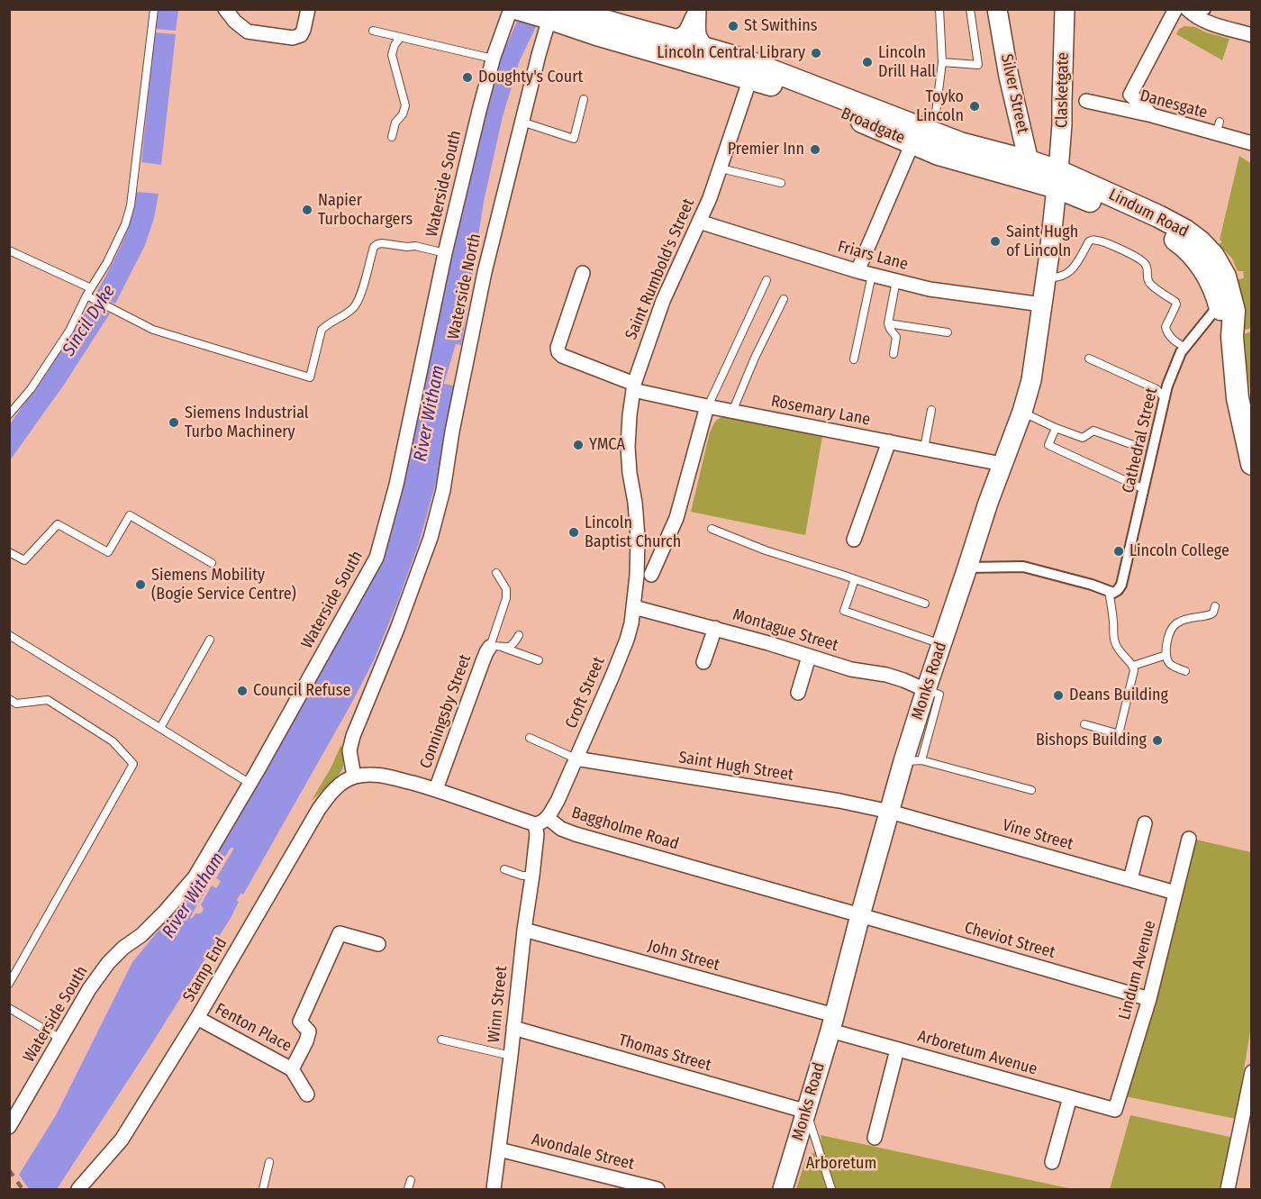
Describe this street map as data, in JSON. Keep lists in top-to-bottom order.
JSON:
{
  "streets": {
    "main road": [
      "Clasketgate",
      "Silver Street",
      "Broadgate",
      "Lindum Road",
      "Monks Road"
    ],
    "street": [
      "Danesgate",
      "Waterside South",
      "Friars Lane",
      "Saint Rumbold's Street",
      "Waterside North",
      "Rosemary Lane",
      "Cathedral Street",
      "Montague Street",
      "Croft Street",
      "Conningsby Street",
      "Saint Hugh Street",
      "Baggholme Road",
      "Vine Street",
      "Cheviot Street",
      "John Street",
      "Stamp End",
      "Lindum Avenue",
      "Winn Street",
      "Fenton Place",
      "Thomas Street",
      "Arboretum Avenue",
      "Avondale Street"
    ]
  },
  "crossings": [
    ["Clasketgate", "Broadgate"],
    ["Clasketgate", "Lindum Road"],
    ["Clasketgate", "Monks Road"],
    ["Silver Street", "Broadgate"],
    ["Broadgate", "Lindum Road"],
    ["Broadgate", "Saint Rumbold's Street"],
    ["Broadgate", "Monks Road"],
    ["Lindum Road", "Cathedral Street"],
    ["Lindum Road", "Monks Road"],
    ["Friars Lane", "Saint Rumbold's Street"],
    ["Friars Lane", "Monks Road"],
    ["Saint Rumbold's Street", "Rosemary Lane"],
    ["Saint Rumbold's Street", "Croft Street"],
    ["Waterside North", "Baggholme Road"],
    ["Waterside North", "Stamp End"],
    ["Rosemary Lane", "Monks Road"],
    ["Montague Street", "Monks Road"],
    ["Montague Street", "Croft Street"],
    ["Monks Road", "Saint Hugh Street"],
    ["Monks Road", "Baggholme Road"],
    ["Monks Road", "Vine Street"],
    ["Monks Road", "Cheviot Street"],
    ["Monks Road", "John Street"],
    ["Monks Road", "Thomas Street"],
    ["Monks Road", "Arboretum Avenue"],
    ["Croft Street", "Saint Hugh Street"],
    ["Croft Street", "Baggholme Road"],
    ["Croft Street", "Winn Street"],
    ["Conningsby Street", "Baggholme Road"],
    ["Saint Hugh Street", "Vine Street"],
    ["Baggholme Road", "Cheviot Street"],
    ["Baggholme Road", "Stamp End"],
    ["Baggholme Road", "Winn Street"],
    ["Vine Street", "Lindum Avenue"],
    ["Cheviot Street", "Lindum Avenue"],
    ["John Street", "Winn Street"],
    ["John Street", "Arboretum Avenue"],
    ["Stamp End", "Fenton Place"],
    ["Lindum Avenue", "Arboretum Avenue"],
    ["Winn Street", "Thomas Street"],
    ["Winn Street", "Avondale Street"]
  ],
  "water": ["Sincil Dyke", "River Witham"],
  "parks": ["Arboretum"],
  "places": [
    "St Swithins",
    "Lincoln Central Library",
    "Lincoln Drill Hall",
    "Doughty's Court",
    "Toyko Lincoln",
    "Premier Inn",
    "Napier Turbochargers",
    "Saint Hugh of Lincoln",
    "Siemens Industrial Turbo Machinery",
    "YMCA",
    "Lincoln Baptist Church",
    "Lincoln College",
    "Siemens Mobility (Bogie Service Centre)",
    "Council Refuse",
    "Deans Building",
    "Bishops Building"
  ]
}
